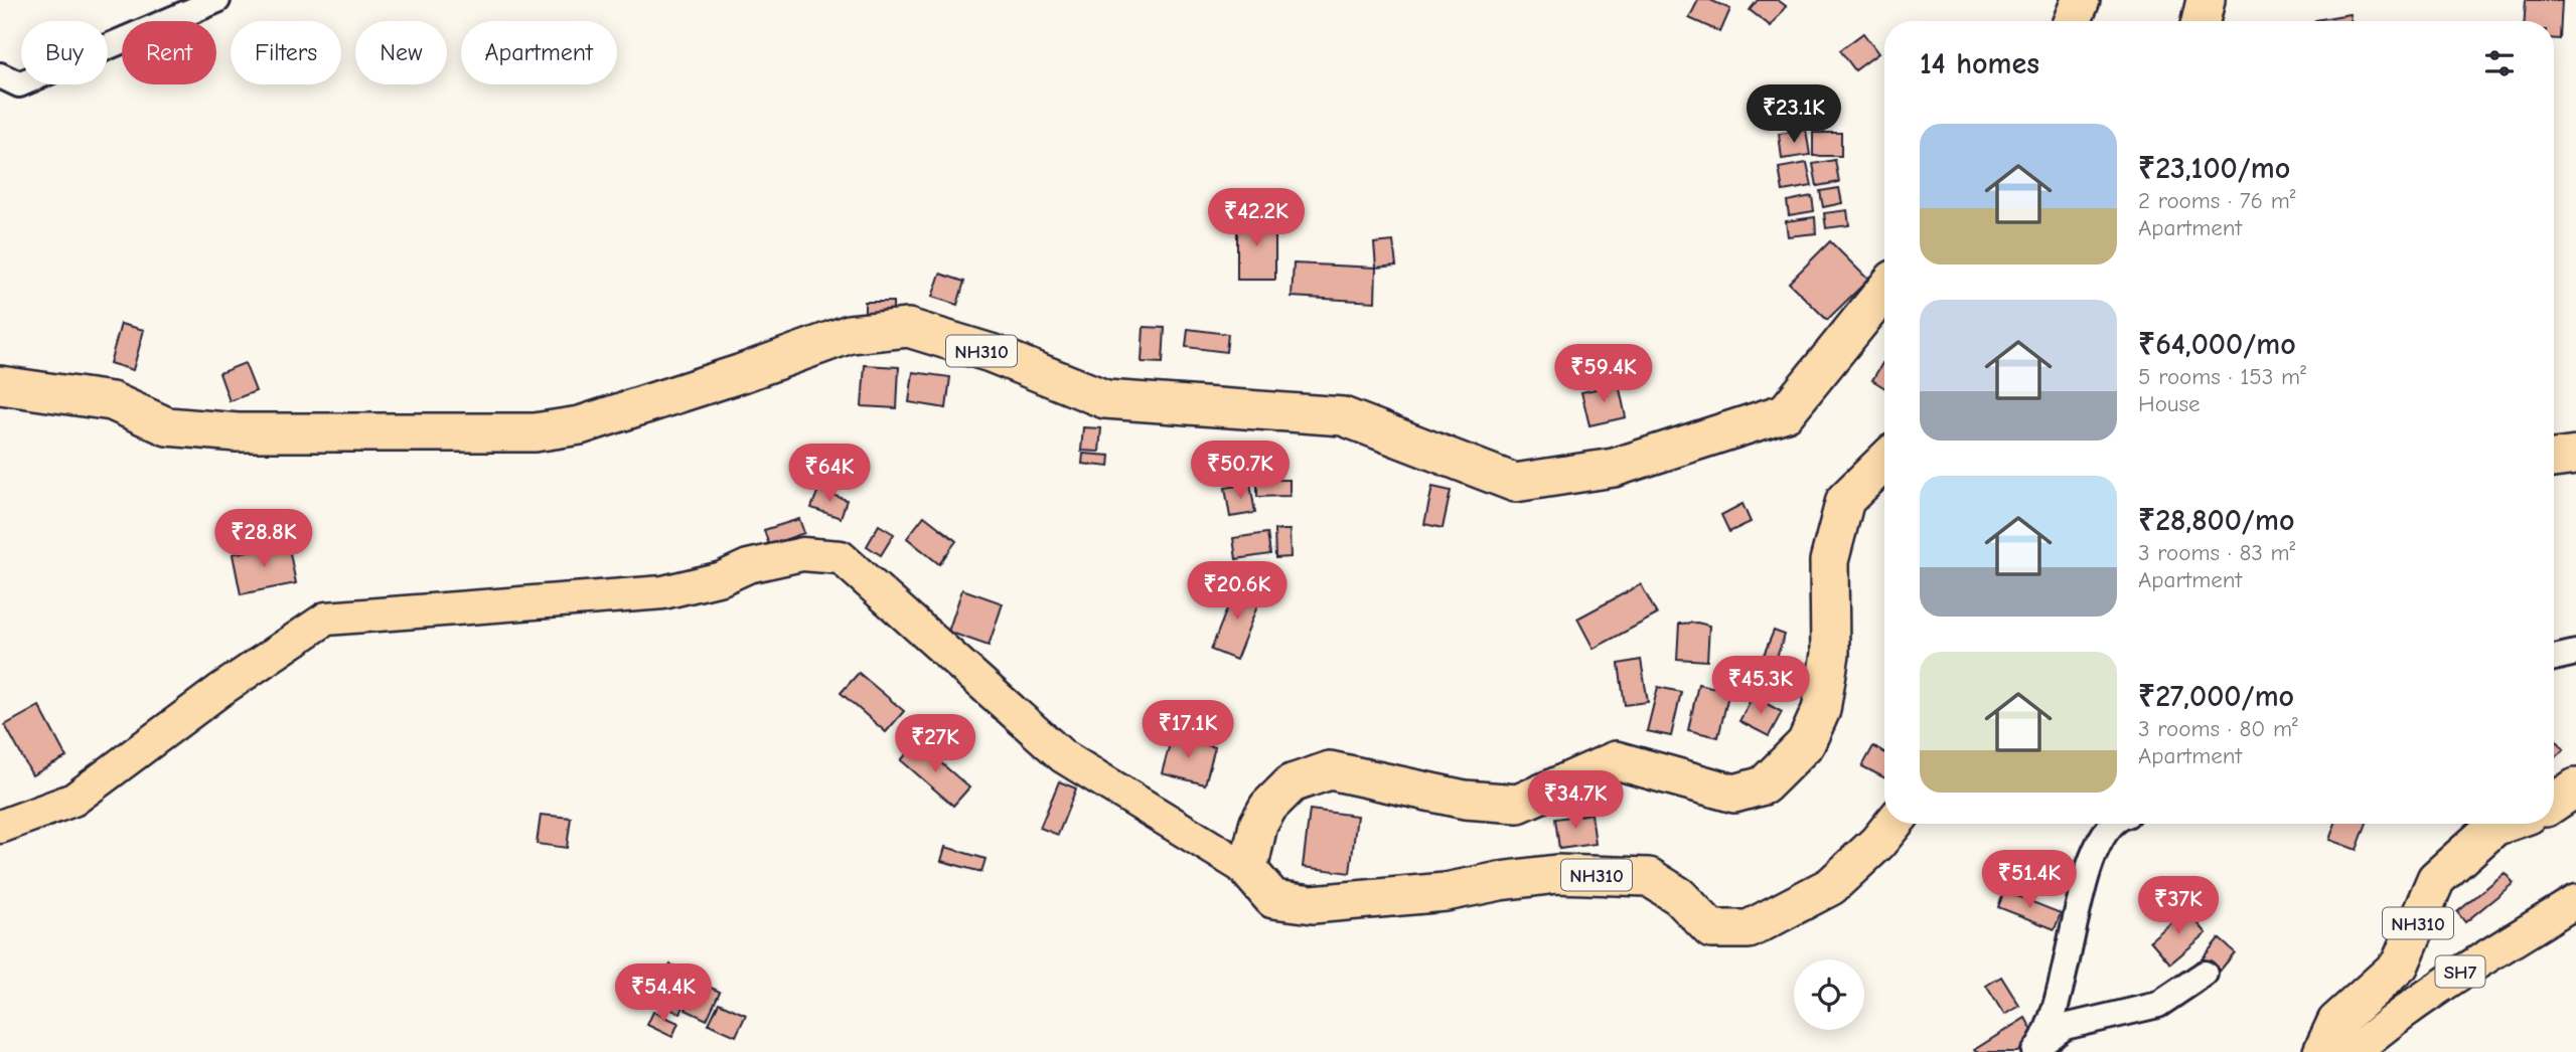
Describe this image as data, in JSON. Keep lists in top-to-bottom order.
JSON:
{
  "streets": {
    "highway": ["NH310"],
    "main road": ["SH7"]
  },
  "page": {
    "chip": [
      "Buy",
      "Rent",
      "Filters",
      "New",
      "Apartment"
    ],
    "heading": "14 homes",
    "price": [
      "₹23.1K",
      "₹42.2K",
      "₹59.4K",
      "₹50.7K",
      "₹64K",
      "₹28.8K",
      "₹20.6K",
      "₹45.3K",
      "₹17.1K",
      "₹27K",
      "₹34.7K",
      "₹51.4K",
      "₹37K",
      "₹54.4K"
    ],
    "list": [
      {
        "name": "₹23,100/mo",
        "note": "2 rooms · 76 m² · Apartment"
      },
      {
        "name": "₹64,000/mo",
        "note": "5 rooms · 153 m² · House"
      },
      {
        "name": "₹28,800/mo",
        "note": "3 rooms · 83 m² · Apartment"
      },
      {
        "name": "₹27,000/mo",
        "note": "3 rooms · 80 m² · Apartment"
      }
    ]
  }
}
